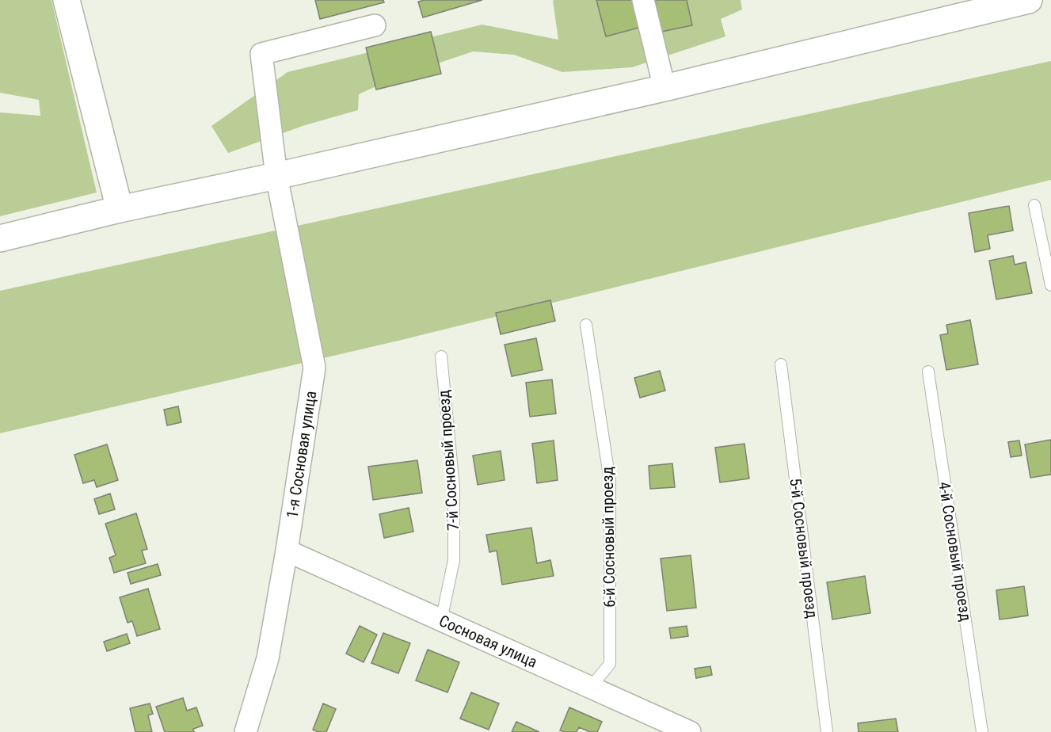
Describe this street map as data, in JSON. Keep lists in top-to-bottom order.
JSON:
{
  "streets": {
    "street": ["1-я Сосновая улица", "Сосновая улица"],
    "lane": [
      "7-й Сосновый проезд",
      "6-й Сосновый проезд",
      "5-й Сосновый проезд",
      "4-й Сосновый проезд"
    ]
  },
  "crossings": [
    ["1-я Сосновая улица", "Сосновая улица"],
    ["7-й Сосновый проезд", "Сосновая улица"],
    ["6-й Сосновый проезд", "Сосновая улица"]
  ]
}
